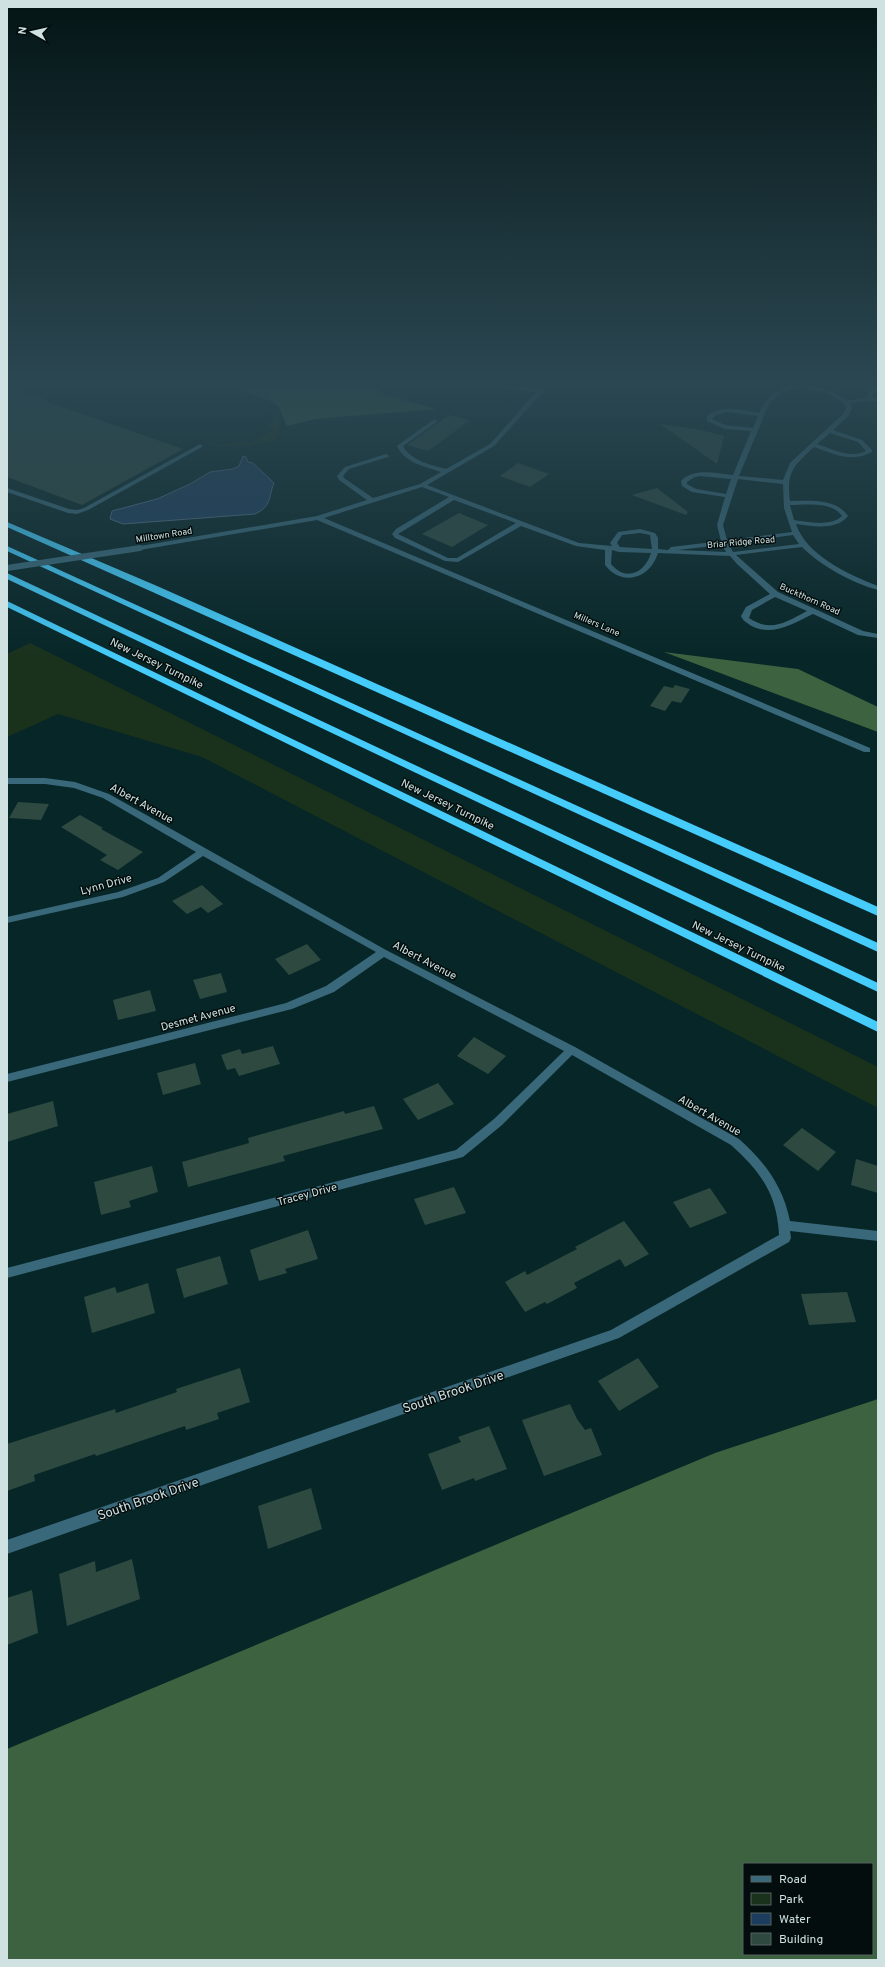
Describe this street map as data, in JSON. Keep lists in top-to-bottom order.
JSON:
{
  "streets": {
    "highway": ["New Jersey Turnpike"],
    "street": [
      "Milltown Road",
      "Briar Ridge Road",
      "Buckthorn Road",
      "Millers Lane",
      "Albert Avenue",
      "Lynn Drive",
      "Desmet Avenue",
      "Tracey Drive",
      "South Brook Drive"
    ]
  },
  "crossings": [
    ["Milltown Road", "Briar Ridge Road"],
    ["Milltown Road", "Millers Lane"],
    ["Briar Ridge Road", "Buckthorn Road"],
    ["Albert Avenue", "Lynn Drive"],
    ["Albert Avenue", "Desmet Avenue"],
    ["Albert Avenue", "Tracey Drive"],
    ["Albert Avenue", "South Brook Drive"]
  ],
  "legend": [
    "Road",
    "Park",
    "Water",
    "Building"
  ],
  "north": "left"
}
